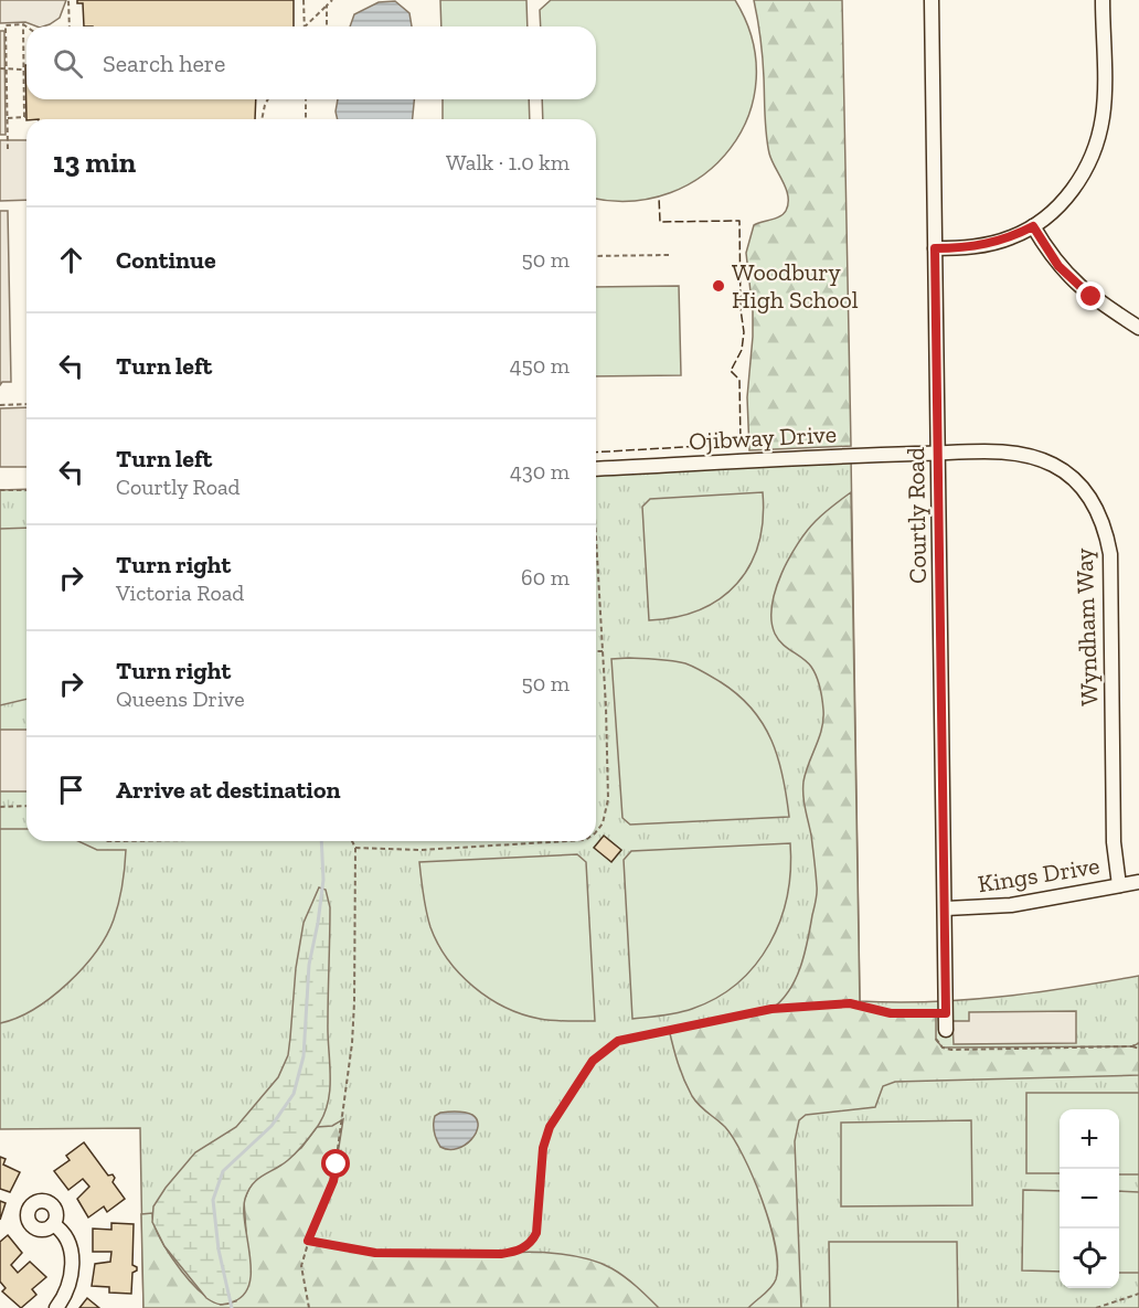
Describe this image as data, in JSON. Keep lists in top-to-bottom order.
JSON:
{
  "streets": {
    "street": [
      "Ojibway Drive",
      "Courtly Road",
      "Wyndham Way",
      "Kings Drive"
    ]
  },
  "crossings": [
    ["Ojibway Drive", "Courtly Road"],
    ["Ojibway Drive", "Wyndham Way"],
    ["Courtly Road", "Wyndham Way"],
    ["Courtly Road", "Kings Drive"],
    ["Wyndham Way", "Kings Drive"]
  ],
  "places": ["Woodbury High School"],
  "page": {
    "search": "Search here",
    "heading": ["13 min", "Walk · 1.0 km"],
    "list": [
      ["Continue", "50 m"],
      ["Turn left", "450 m"],
      ["Turn left", "Courtly Road", "430 m"],
      ["Turn right", "Victoria Road", "60 m"],
      ["Turn right", "Queens Drive", "50 m"],
      "Arrive at destination"
    ],
    "map_buttons": ["+", "−"]
  }
}
